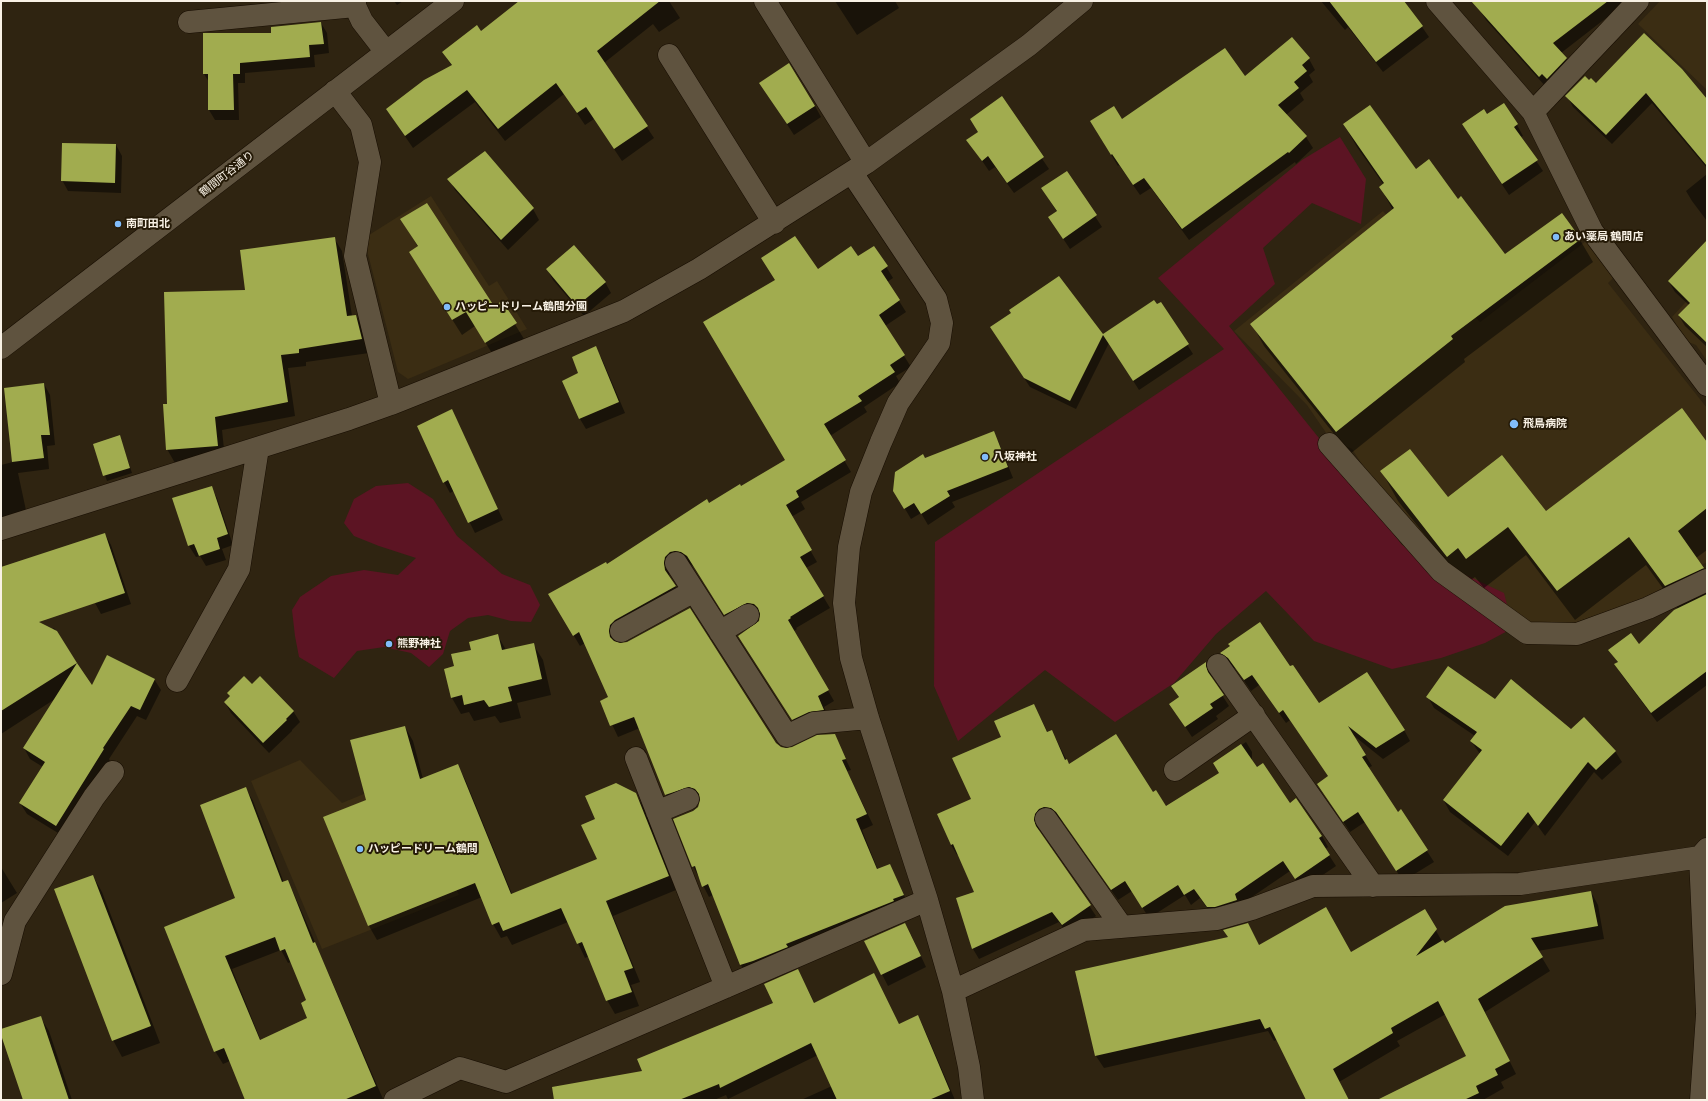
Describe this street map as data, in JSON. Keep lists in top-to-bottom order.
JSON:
{
  "streets": {
    "street": ["鶴間町谷通り"]
  },
  "places": [
    "南町田北",
    "あい薬局 鶴間店",
    "ハッピードリーム鶴間分園",
    "飛鳥病院",
    "八坂神社",
    "熊野神社",
    "ハッピードリーム鶴間"
  ]
}
